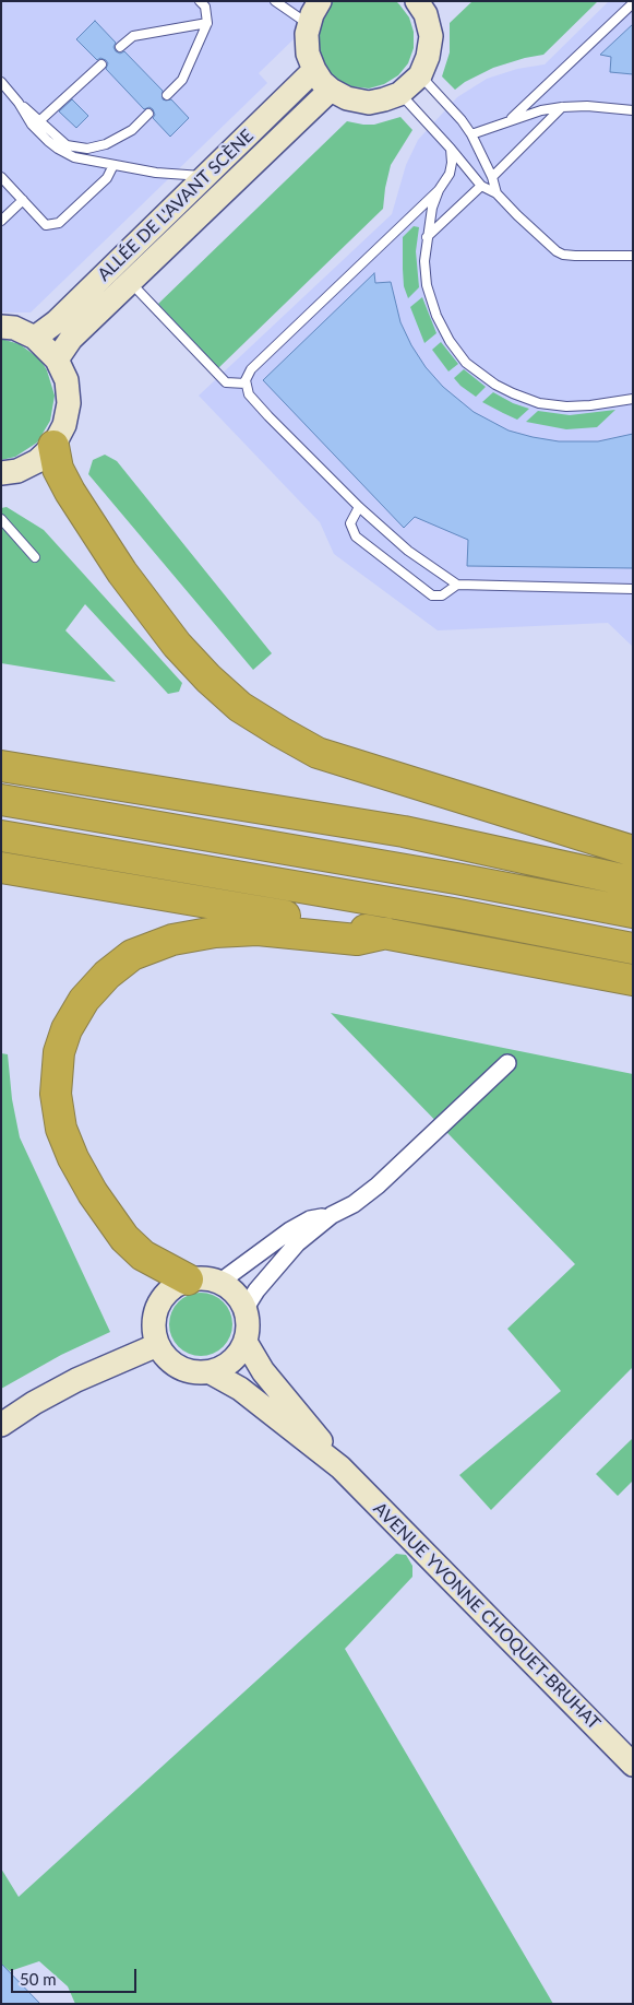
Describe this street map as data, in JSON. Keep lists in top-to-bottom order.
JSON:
{
  "streets": {
    "street": ["ALLÉE DE L'AVANT SCÈNE", "AVENUE YVONNE CHOQUET-BRUHAT"]
  },
  "scale_bar": "50 m"
}
